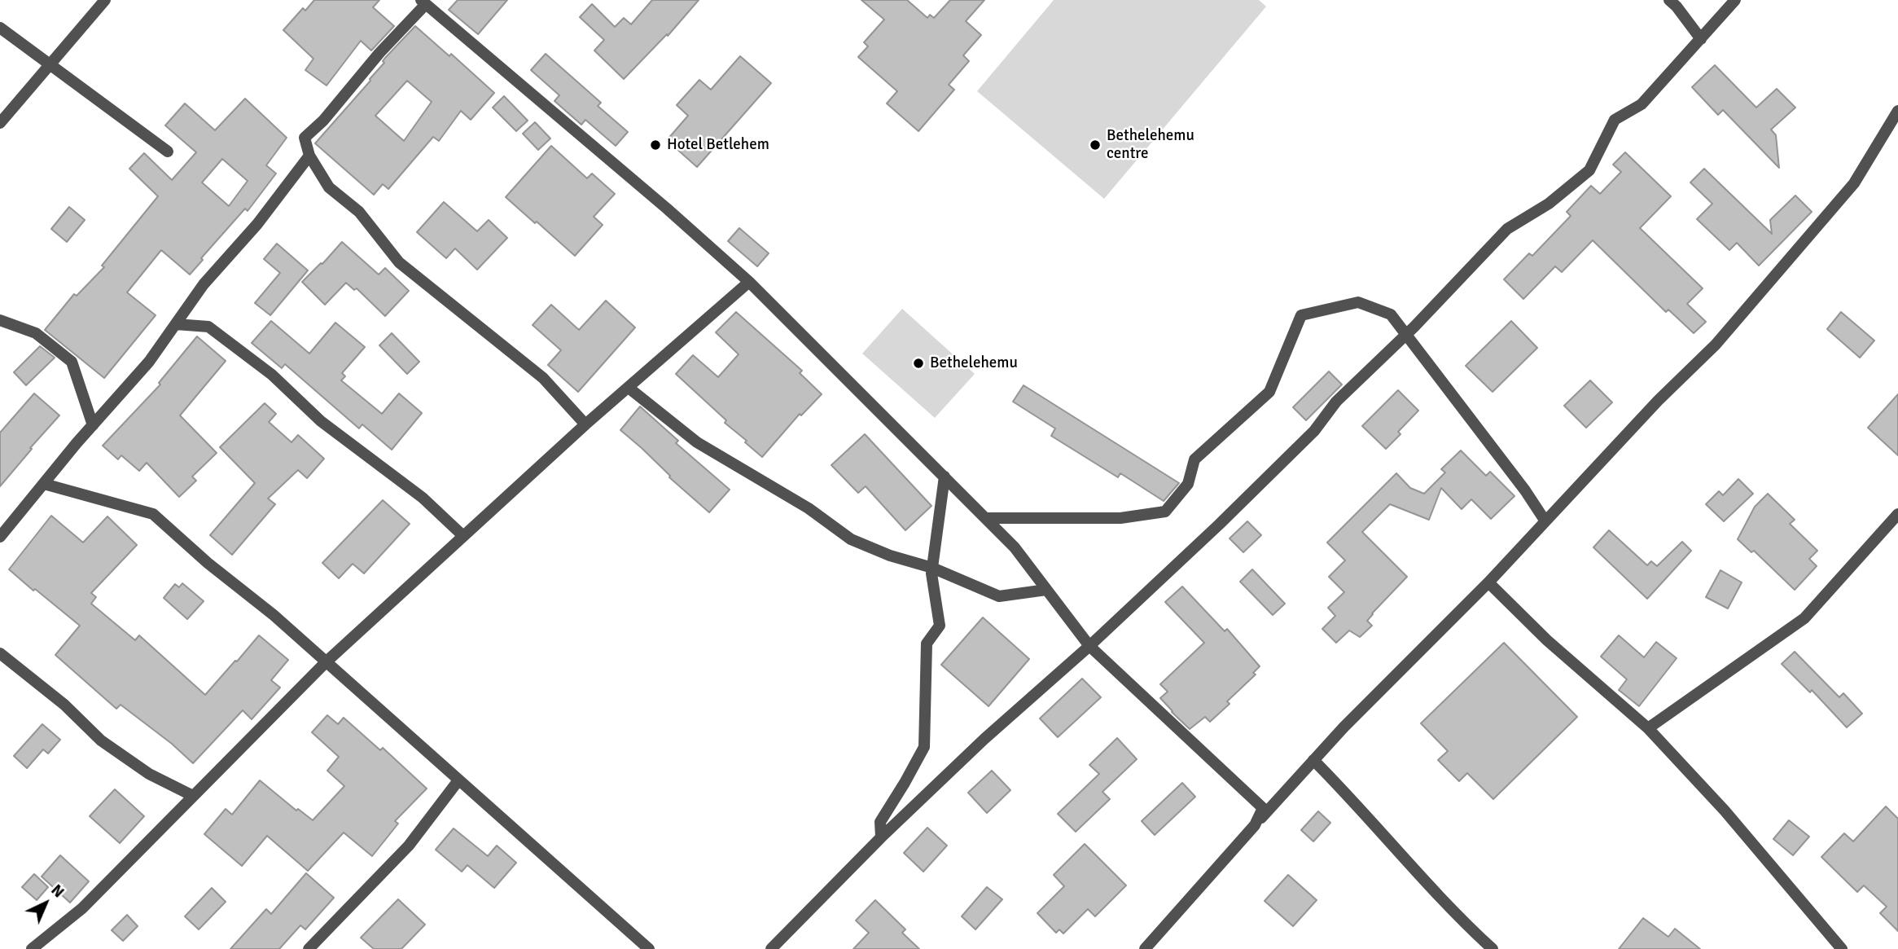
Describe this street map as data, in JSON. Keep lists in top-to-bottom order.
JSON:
{
  "places": ["Hotel Betlehem", "Bethelehemu centre", "Bethelehemu"],
  "north": "top right"
}
